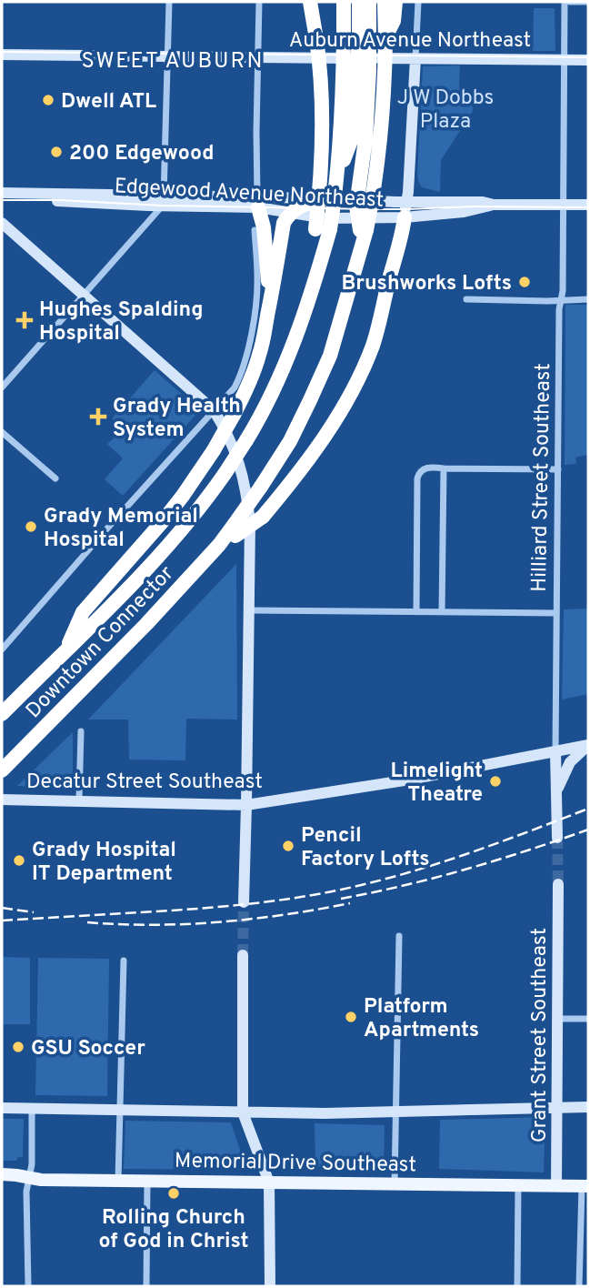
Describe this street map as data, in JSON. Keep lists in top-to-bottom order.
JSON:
{
  "streets": {
    "highway": ["Downtown Connector"],
    "main road": ["Memorial Drive Southeast"],
    "street": [
      "Auburn Avenue Northeast",
      "Edgewood Avenue Northeast",
      "Hilliard Street Southeast",
      "Decatur Street Southeast",
      "Grant Street Southeast"
    ]
  },
  "crossings": [
    ["Auburn Avenue Northeast", "Hilliard Street Southeast"],
    ["Edgewood Avenue Northeast", "Hilliard Street Southeast"],
    ["Hilliard Street Southeast", "Decatur Street Southeast"],
    ["Grant Street Southeast", "Memorial Drive Southeast"]
  ],
  "districts": ["SWEET AUBURN"],
  "parks": ["J W Dobbs Plaza"],
  "places": {
    "other": [
      "Dwell ATL",
      "200 Edgewood",
      "Brushworks Lofts",
      "Grady Memorial Hospital",
      "Limelight Theatre",
      "Pencil Factory Lofts",
      "Grady Hospital IT Department",
      "Platform Apartments",
      "GSU Soccer",
      "Rolling Church of God in Christ"
    ],
    "health": ["Hughes Spalding Hospital", "Grady Health System"]
  }
}
